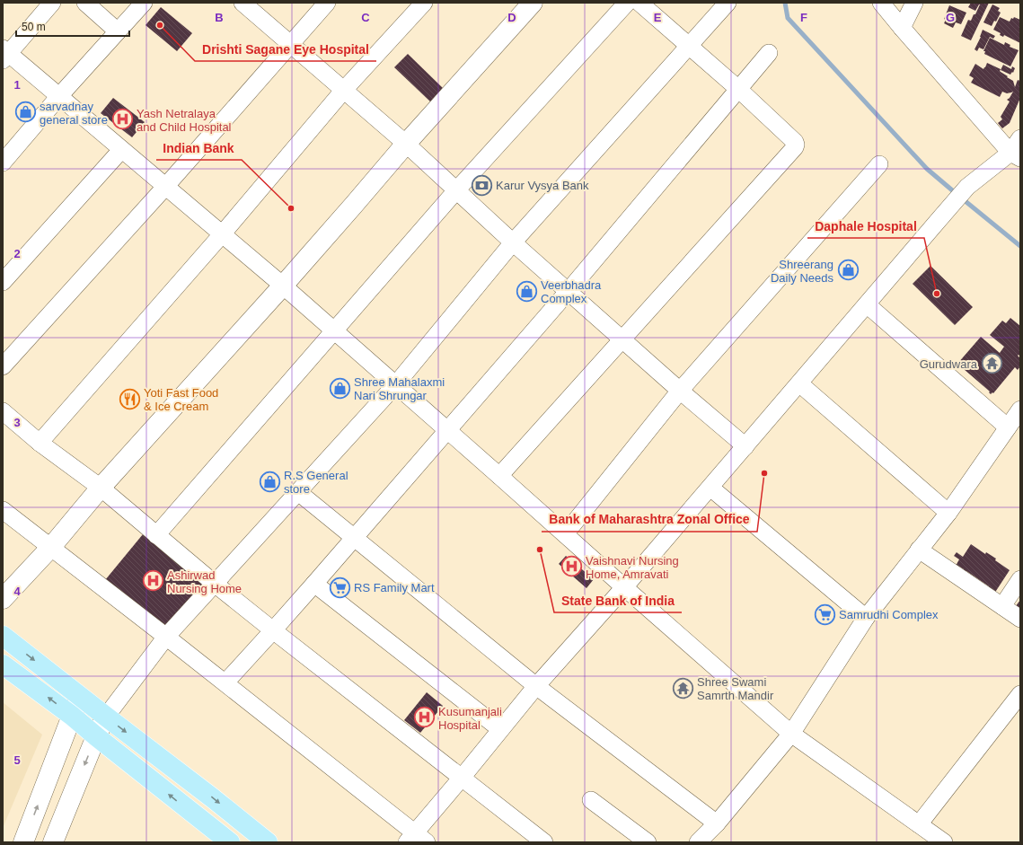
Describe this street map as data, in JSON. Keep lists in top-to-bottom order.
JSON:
{
  "places": {
    "other": [
      "Drishti Sagane Eye Hospital",
      "Indian Bank",
      "Daphale Hospital",
      "Bank of Maharashtra Zonal Office",
      "State Bank of India"
    ],
    "shop": [
      "sarvadnay general store",
      "Shreerang Daily Needs",
      "Veerbhadra Complex",
      "Shree Mahalaxmi Nari Shrungar",
      "R.S General store"
    ],
    "hospital": [
      "Yash Netralaya and Child Hospital",
      "Vaishnavi Nursing Home, Amravati",
      "Ashirwad Nursing Home",
      "Kusumanjali Hospital"
    ],
    "bank": ["Karur Vysya Bank"],
    "temple": ["Gurudwara", "Shree Swami Samrth Mandir"],
    "restaurant": ["Yoti Fast Food & Ice Cream"],
    "supermarket": ["RS Family Mart", "Samrudhi Complex"]
  },
  "scale_bar": "50 m",
  "grid": {
    "columns": [
      "B",
      "C",
      "D",
      "E",
      "F",
      "G"
    ],
    "rows": [
      "1",
      "2",
      "3",
      "4",
      "5"
    ]
  }
}
